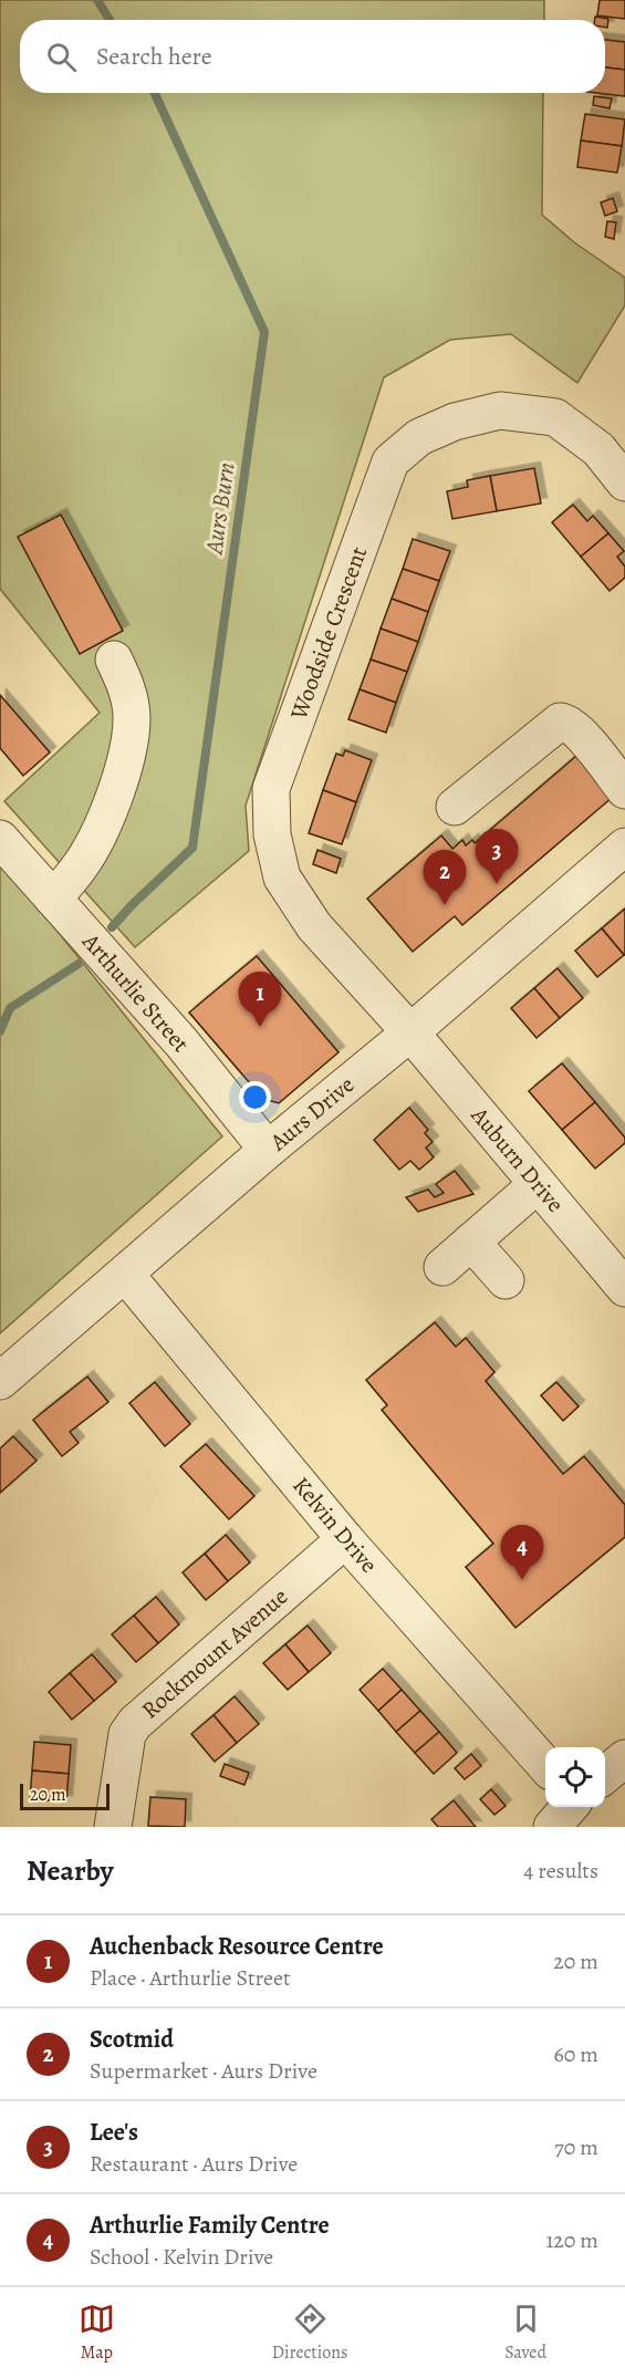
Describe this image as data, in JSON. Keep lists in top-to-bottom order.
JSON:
{
  "streets": {
    "street": [
      "Woodside Crescent",
      "Arthurlie Street",
      "Aurs Drive",
      "Auburn Drive",
      "Kelvin Drive",
      "Rockmount Avenue"
    ]
  },
  "crossings": [
    ["Woodside Crescent", "Aurs Drive"],
    ["Woodside Crescent", "Auburn Drive"],
    ["Arthurlie Street", "Aurs Drive"],
    ["Aurs Drive", "Auburn Drive"],
    ["Aurs Drive", "Kelvin Drive"],
    ["Kelvin Drive", "Rockmount Avenue"]
  ],
  "water": ["Aurs Burn"],
  "scale_bar": "20 m",
  "page": {
    "search": "Search here",
    "pins": [
      "3",
      "2",
      "1",
      "4"
    ],
    "scale": "20 m",
    "heading": ["Nearby", "4 results"],
    "list": [
      {
        "mark": "1",
        "name": "Auchenback Resource Centre",
        "note": "Place · Arthurlie Street",
        "value": "20 m"
      },
      {
        "mark": "2",
        "name": "Scotmid",
        "note": "Supermarket · Aurs Drive",
        "value": "60 m"
      },
      {
        "mark": "3",
        "name": "Lee's",
        "note": "Restaurant · Aurs Drive",
        "value": "70 m"
      },
      {
        "mark": "4",
        "name": "Arthurlie Family Centre",
        "note": "School · Kelvin Drive",
        "value": "120 m"
      }
    ],
    "nav": ["Map", "Directions", "Saved"]
  }
}
